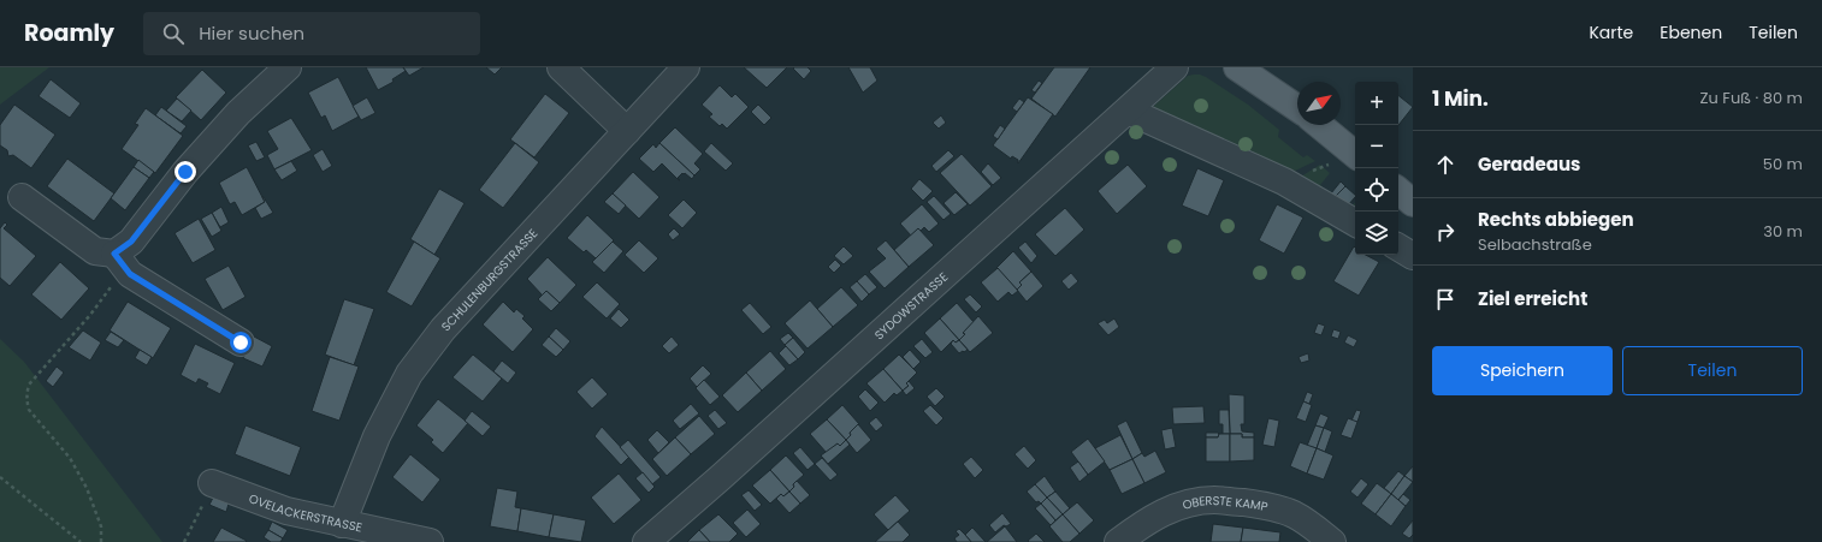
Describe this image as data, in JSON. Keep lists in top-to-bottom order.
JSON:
{
  "streets": {
    "street": [
      "SCHULENBURGSTRASSE",
      "SYDOWSTRASSE",
      "OBERSTE KAMP",
      "OVELACKERSTRASSE"
    ]
  },
  "crossings": [
    ["SCHULENBURGSTRASSE", "OVELACKERSTRASSE"]
  ],
  "north": "top right",
  "page": {
    "header": "Roamly",
    "search": "Hier suchen",
    "nav": ["Karte", "Ebenen", "Teilen"],
    "heading": ["1 Min.", "Zu Fuß · 80 m"],
    "map_buttons": ["+", "−"],
    "list": [
      ["Geradeaus", "50 m"],
      ["Rechts abbiegen", "Selbachstraße", "30 m"],
      "Ziel erreicht"
    ],
    "buttons": ["Speichern", "Teilen"]
  }
}
